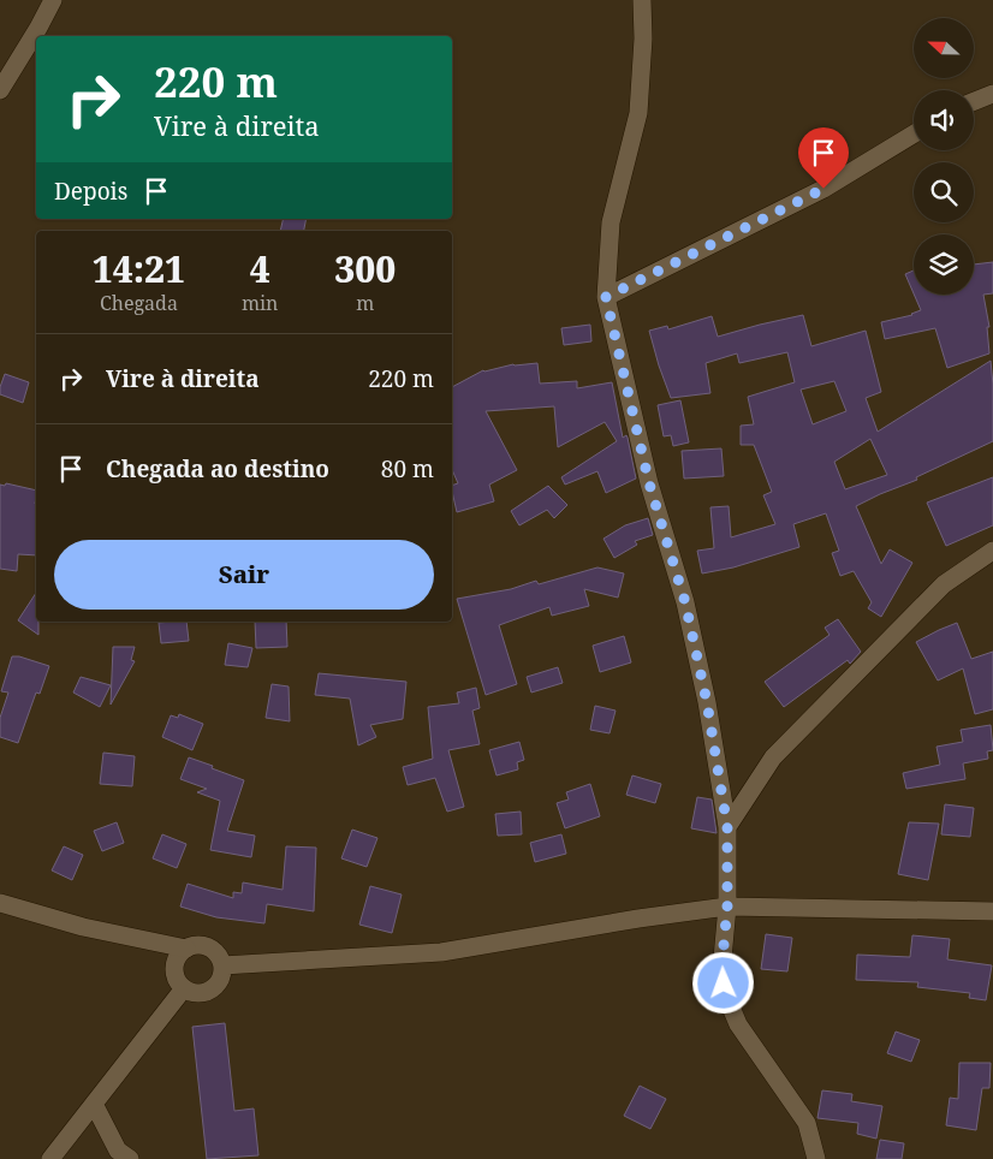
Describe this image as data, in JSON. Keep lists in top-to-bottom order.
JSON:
{
  "north": "left",
  "page": {
    "turn": ["220 m", "Vire à direita"],
    "then": "Depois",
    "eta": [
      "14:21",
      "Chegada",
      "4",
      "min",
      "300",
      "m"
    ],
    "list": [
      {
        "name": "Vire à direita",
        "value": "220 m"
      },
      {
        "name": "Chegada ao destino",
        "value": "80 m"
      }
    ],
    "buttons": "Sair"
  }
}
